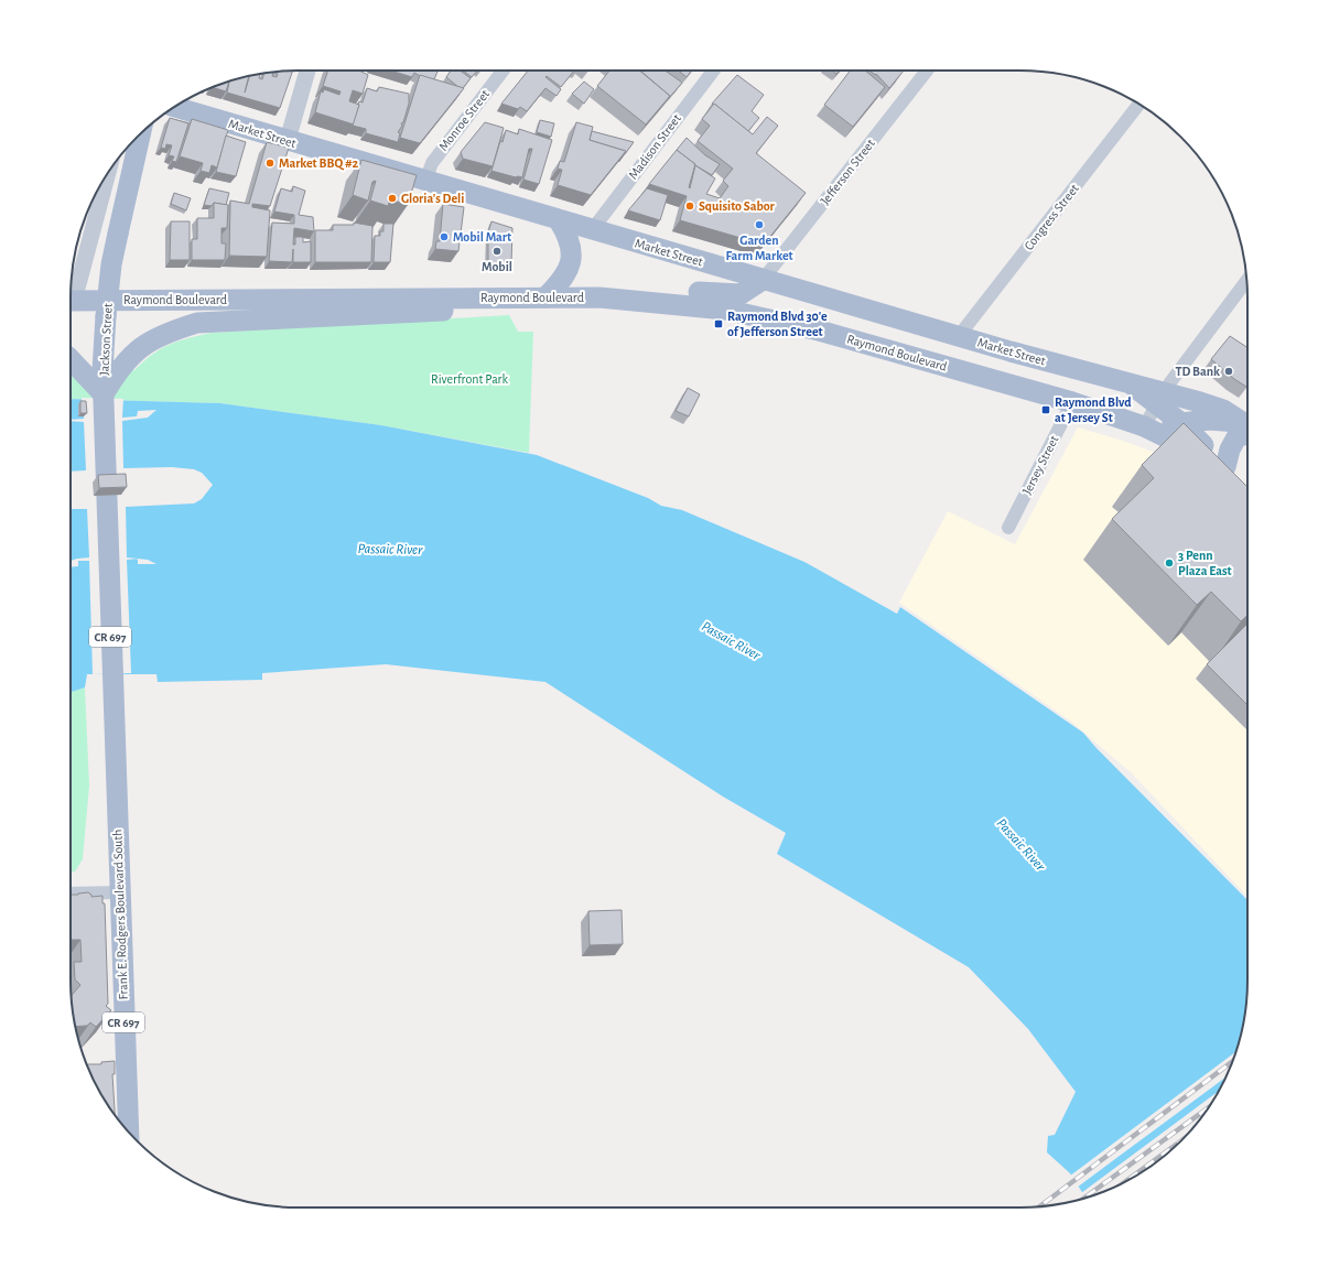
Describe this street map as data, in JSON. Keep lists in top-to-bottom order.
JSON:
{
  "streets": {
    "main road": [
      "Market Street",
      "Raymond Boulevard",
      "Jackson Street",
      "CR 697",
      "Frank E. Rodgers Boulevard South"
    ],
    "street": [
      "Monroe Street",
      "Madison Street",
      "Jefferson Street",
      "Congress Street",
      "Jersey Street"
    ]
  },
  "crossings": [
    ["Monroe Street", "Market Street"],
    ["Market Street", "Madison Street"],
    ["Market Street", "Jefferson Street"],
    ["Market Street", "Congress Street"],
    ["Raymond Boulevard", "Jersey Street"],
    ["Jackson Street", "Frank E. Rodgers Boulevard South"]
  ],
  "water": ["Passaic River"],
  "parks": ["Riverfront Park"],
  "places": {
    "other": [
      "Market BBQ #2",
      "Gloria's Deli",
      "Squisito Sabor",
      "Garden Farm Market",
      "Mobil Mart",
      "Mobil",
      "TD Bank",
      "3 Penn Plaza East"
    ],
    "transit": ["Raymond Blvd 30'e of Jefferson Street", "Raymond Blvd at Jersey St"]
  }
}
